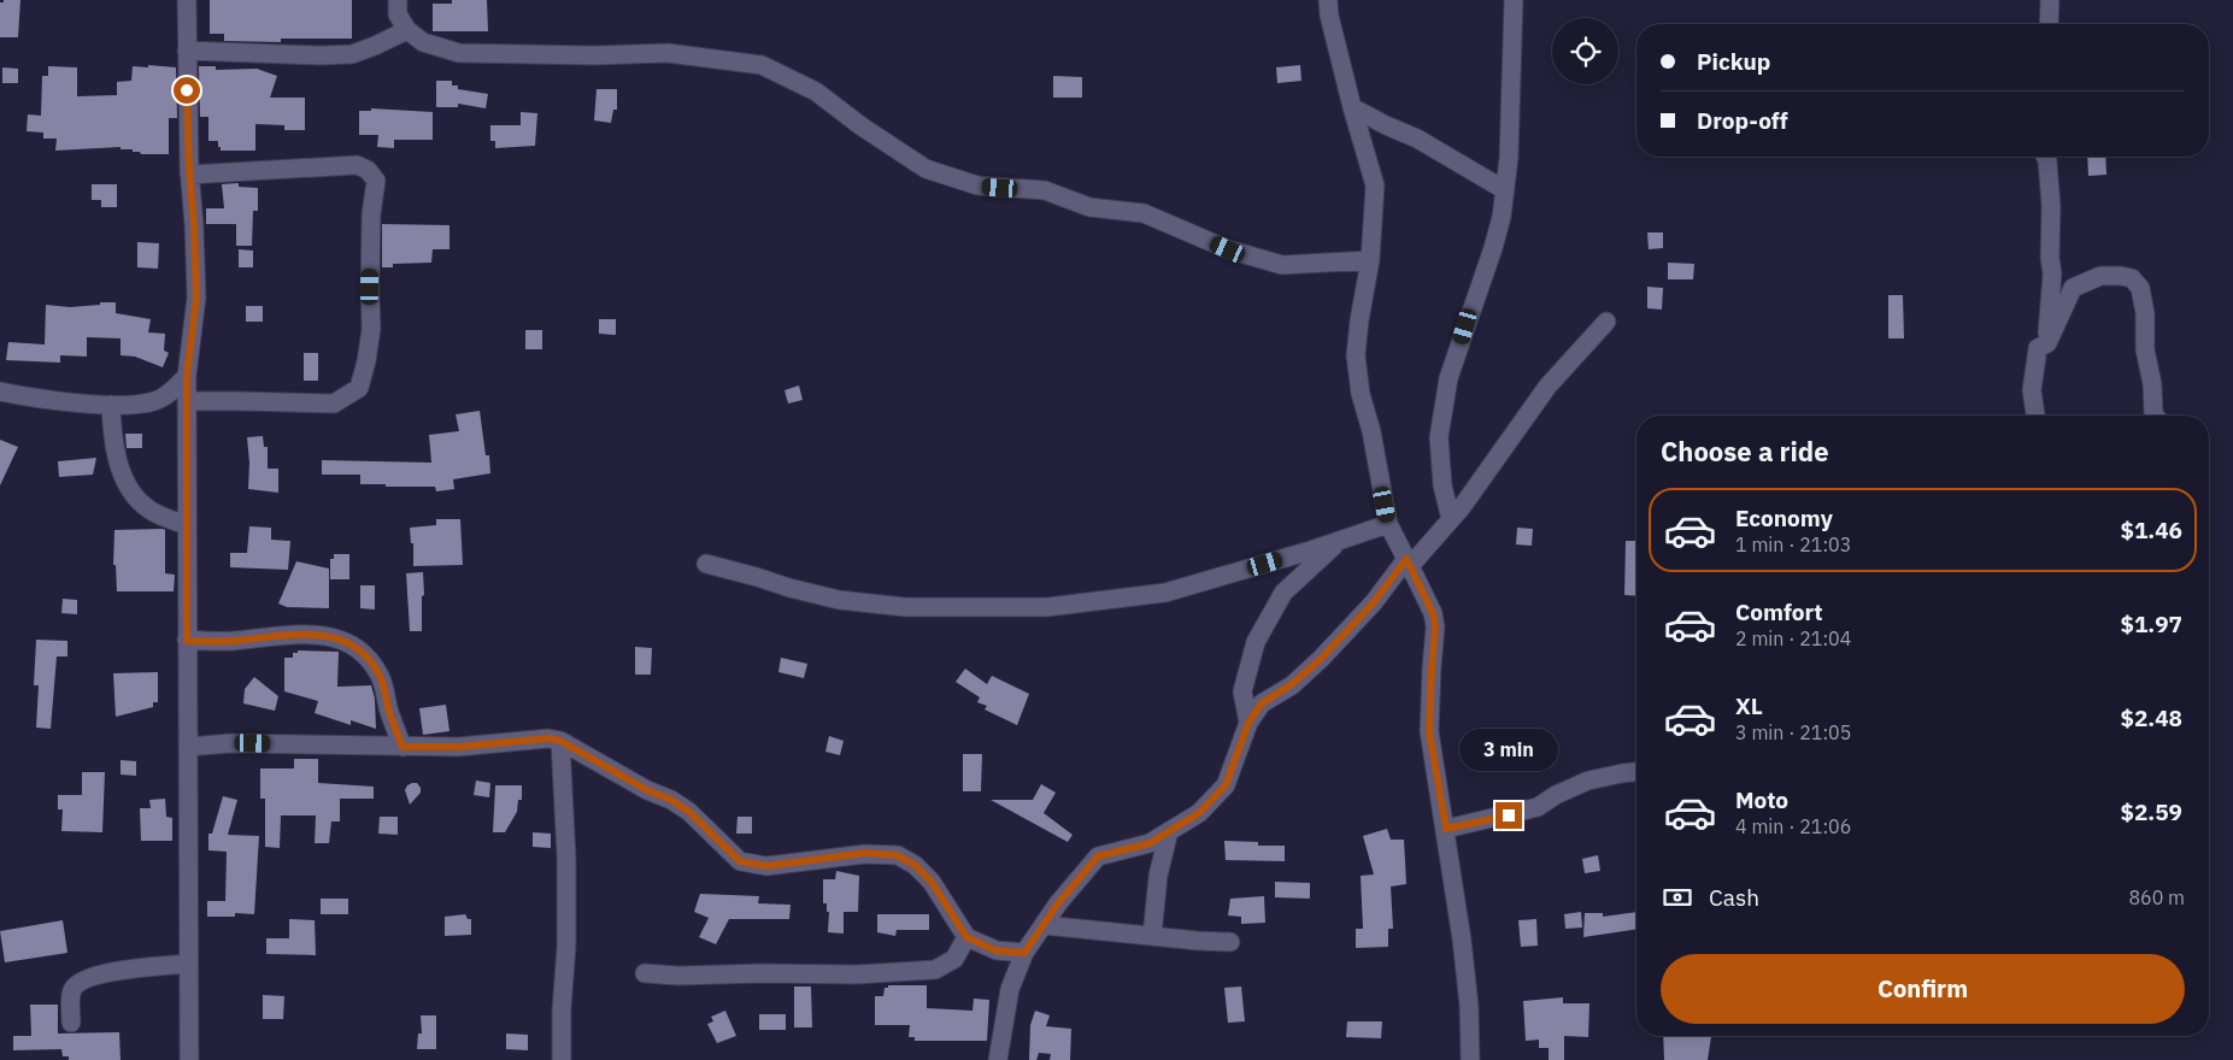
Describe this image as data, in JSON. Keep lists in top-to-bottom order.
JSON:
{
  "page": {
    "banner": ["Pickup", "Drop-off"],
    "heading": "Choose a ride",
    "list": [
      {
        "name": "Economy",
        "note": "1 min · 21:03",
        "value": "$1.46"
      },
      {
        "name": "Comfort",
        "note": "2 min · 21:04",
        "value": "$1.97"
      },
      {
        "name": "XL",
        "note": "3 min · 21:05",
        "value": "$2.48"
      },
      {
        "name": "Moto",
        "note": "4 min · 21:06",
        "value": "$2.59"
      }
    ],
    "bubble": "3 min",
    "pay": ["Cash", "860 m"],
    "buttons": "Confirm"
  }
}
